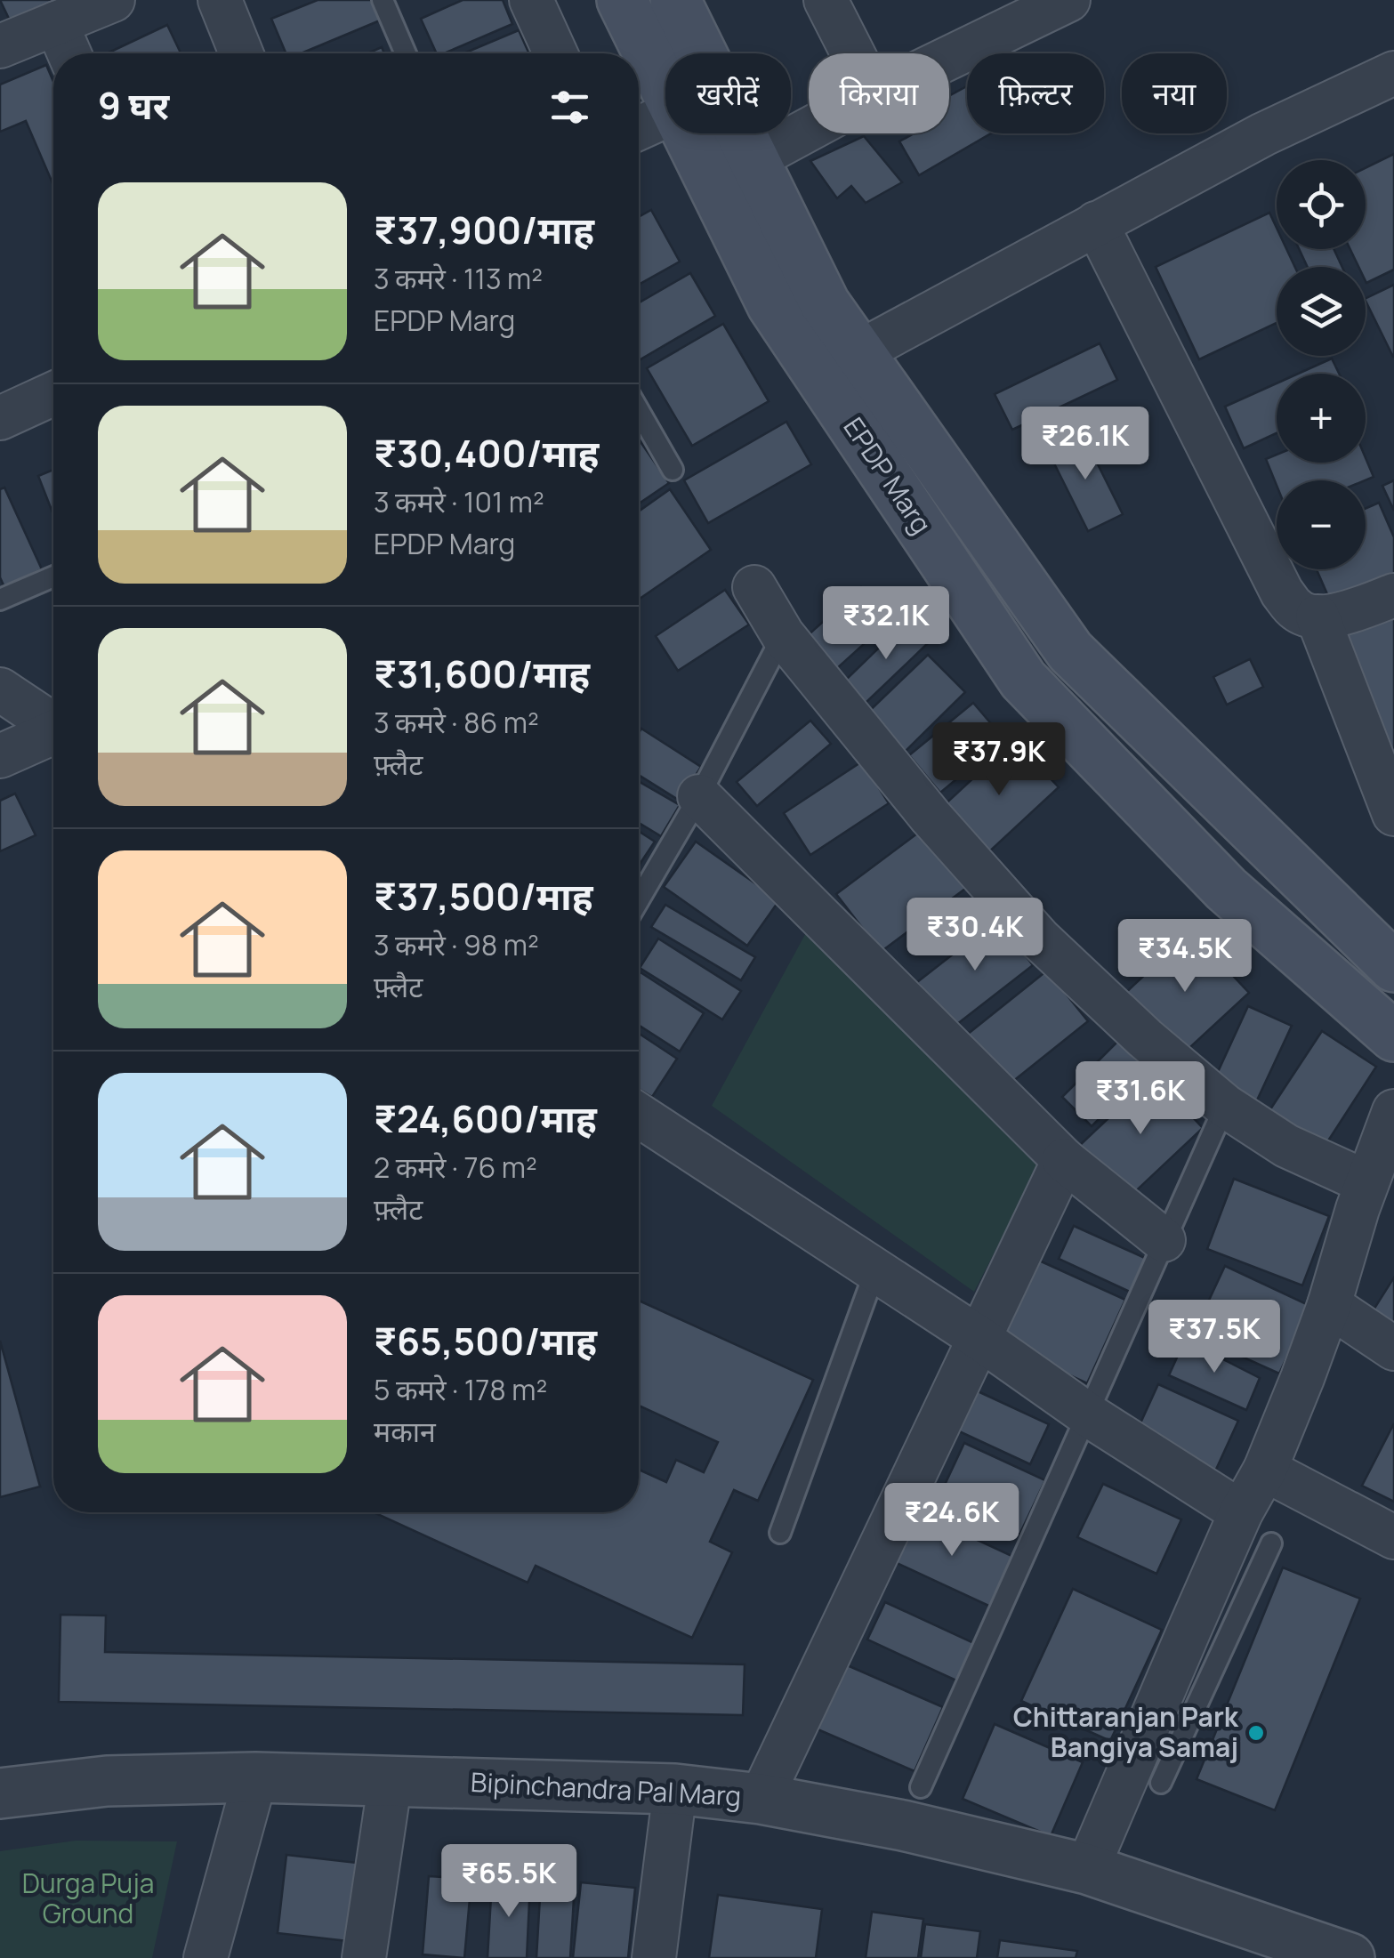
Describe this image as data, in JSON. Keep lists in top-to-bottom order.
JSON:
{
  "streets": {
    "main road": ["EPDP Marg"],
    "street": ["Bipinchandra Pal Marg"]
  },
  "parks": ["Durga Puja Ground"],
  "places": ["Chittaranjan Park Bangiya Samaj"],
  "page": {
    "chip": [
      "खरीदें",
      "किराया",
      "फ़िल्टर",
      "नया"
    ],
    "heading": "9 घर",
    "map_buttons": ["+", "−"],
    "list": [
      {
        "name": "₹37,900/माह",
        "note": "3 कमरे · 113 m² · EPDP Marg"
      },
      {
        "name": "₹30,400/माह",
        "note": "3 कमरे · 101 m² · EPDP Marg"
      },
      {
        "name": "₹31,600/माह",
        "note": "3 कमरे · 86 m² · फ़्लैट"
      },
      {
        "name": "₹37,500/माह",
        "note": "3 कमरे · 98 m² · फ़्लैट"
      },
      {
        "name": "₹24,600/माह",
        "note": "2 कमरे · 76 m² · फ़्लैट"
      },
      {
        "name": "₹65,500/माह",
        "note": "5 कमरे · 178 m² · मकान"
      }
    ],
    "price": [
      "₹26.1K",
      "₹32.1K",
      "₹37.9K",
      "₹30.4K",
      "₹34.5K",
      "₹31.6K",
      "₹37.5K",
      "₹24.6K",
      "₹65.5K"
    ]
  }
}
